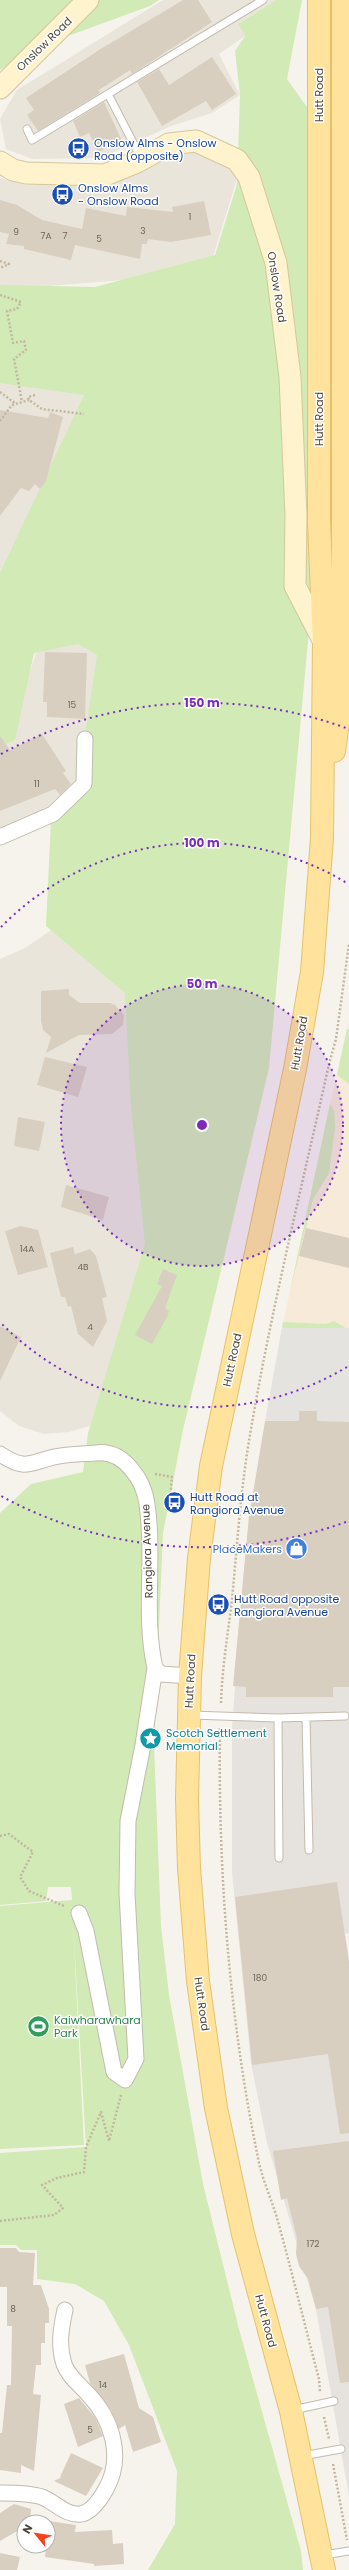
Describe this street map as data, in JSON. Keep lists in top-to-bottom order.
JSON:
{
  "streets": {
    "main road": ["Onslow Road", "Hutt Road"],
    "street": ["Rangiora Avenue"]
  },
  "crossings": [
    ["Onslow Road", "Hutt Road"]
  ],
  "places": {
    "bus stop": [
      "Onslow Alms - Onslow Road (opposite)",
      "Onslow Alms - Onslow Road",
      "Hutt Road at Rangiora Avenue",
      "Hutt Road opposite Rangiora Avenue"
    ],
    "shop": ["PlaceMakers"],
    "place": ["Scotch Settlement Memorial"],
    "sports": ["Kaiwharawhara Park"]
  },
  "house_numbers": [
    "1",
    "3",
    "9",
    "7A",
    "7",
    "5",
    "15",
    "11",
    "14A",
    "4B",
    "4",
    "180",
    "172",
    "8",
    "14",
    "5"
  ],
  "north": "top left",
  "rings": ["150 m", "100 m", "50 m"]
}
